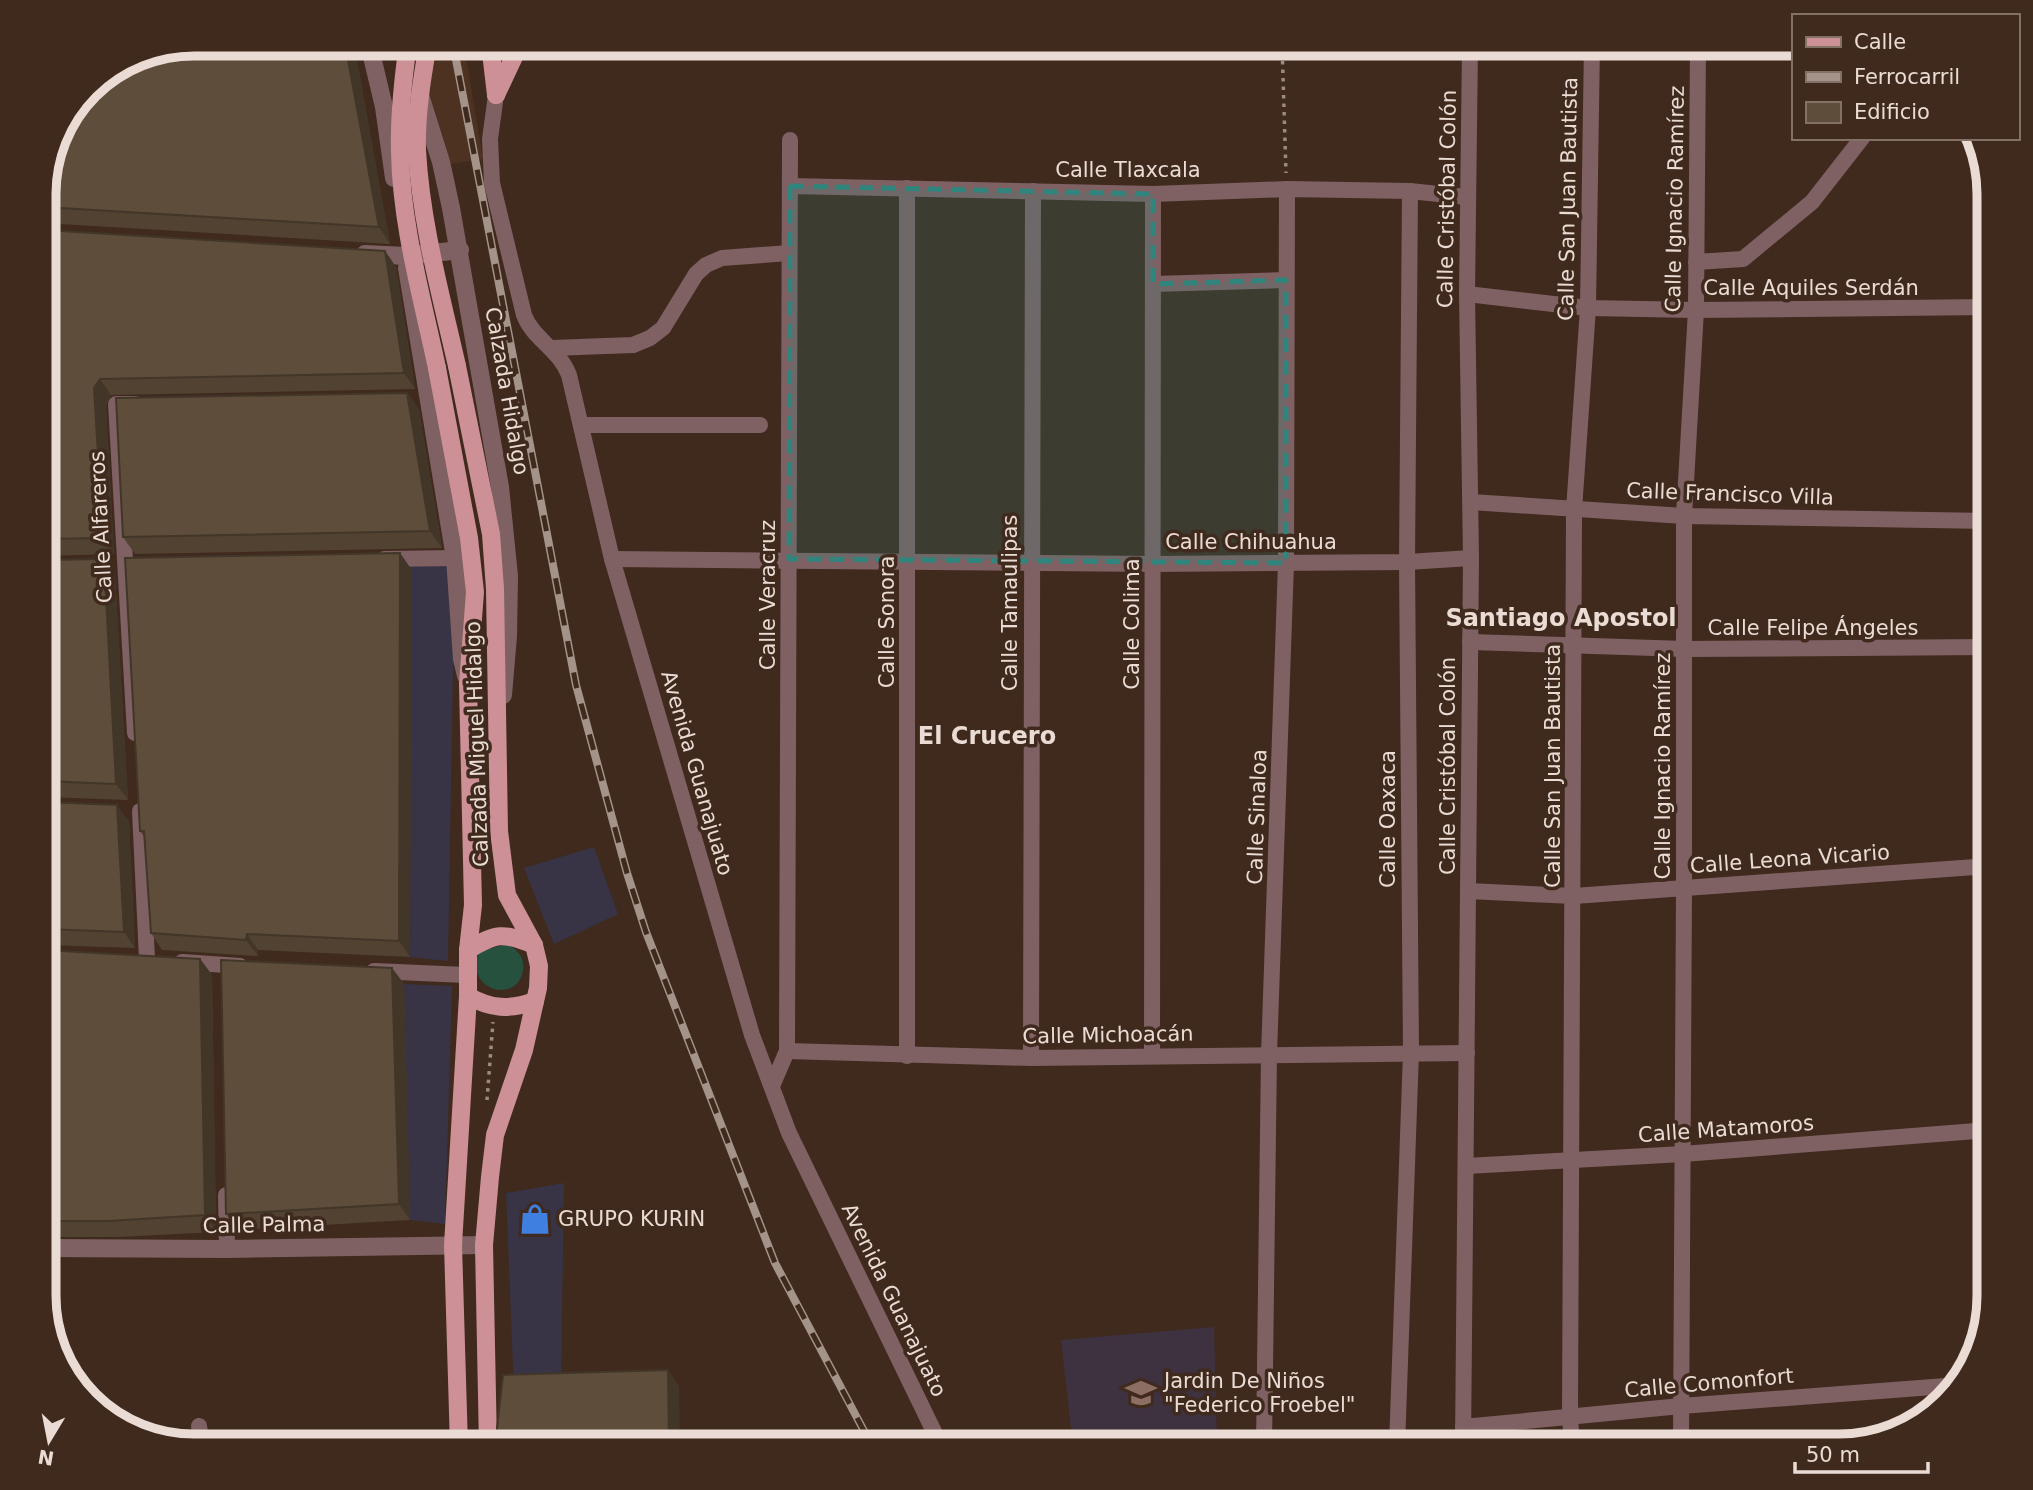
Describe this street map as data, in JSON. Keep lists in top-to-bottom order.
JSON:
{
  "streets": {
    "main road": ["Calzada Miguel Hidalgo"],
    "street": [
      "Calle Tlaxcala",
      "Calle Cristóbal Colón",
      "Calle San Juan Bautista",
      "Calle Ignacio Ramírez",
      "Calle Aquiles Serdán",
      "Calzada Hidalgo",
      "Calle Francisco Villa",
      "Calle Alfareros",
      "Calle Chihuahua",
      "Calle Veracruz",
      "Calle Tamaulipas",
      "Calle Sonora",
      "Calle Colima",
      "Calle Felipe Ángeles",
      "Avenida Guanajuato",
      "Calle Sinaloa",
      "Calle Oaxaca",
      "Calle Leona Vicario",
      "Calle Michoacán",
      "Calle Matamoros",
      "Calle Palma",
      "Calle Comonfort"
    ]
  },
  "crossings": [
    ["Calle Tlaxcala", "Calle Cristóbal Colón"],
    ["Calle Tlaxcala", "Calle Veracruz"],
    ["Calle Tlaxcala", "Calle Tamaulipas"],
    ["Calle Tlaxcala", "Calle Sonora"],
    ["Calle Tlaxcala", "Calle Colima"],
    ["Calle Tlaxcala", "Calle Sinaloa"],
    ["Calle Tlaxcala", "Calle Oaxaca"],
    ["Calle Cristóbal Colón", "Calle Aquiles Serdán"],
    ["Calle Cristóbal Colón", "Calle Francisco Villa"],
    ["Calle Cristóbal Colón", "Calle Chihuahua"],
    ["Calle Cristóbal Colón", "Calle Felipe Ángeles"],
    ["Calle Cristóbal Colón", "Calle Leona Vicario"],
    ["Calle Cristóbal Colón", "Calle Michoacán"],
    ["Calle Cristóbal Colón", "Calle Matamoros"],
    ["Calle Cristóbal Colón", "Calle Comonfort"],
    ["Calle San Juan Bautista", "Calle Aquiles Serdán"],
    ["Calle San Juan Bautista", "Calle Francisco Villa"],
    ["Calle San Juan Bautista", "Calle Felipe Ángeles"],
    ["Calle San Juan Bautista", "Calle Leona Vicario"],
    ["Calle San Juan Bautista", "Calle Matamoros"],
    ["Calle San Juan Bautista", "Calle Comonfort"],
    ["Calle Ignacio Ramírez", "Calle Aquiles Serdán"],
    ["Calle Ignacio Ramírez", "Calle Francisco Villa"],
    ["Calle Ignacio Ramírez", "Calle Felipe Ángeles"],
    ["Calle Ignacio Ramírez", "Calle Leona Vicario"],
    ["Calle Ignacio Ramírez", "Calle Matamoros"],
    ["Calle Ignacio Ramírez", "Calle Comonfort"],
    ["Calzada Hidalgo", "Calzada Miguel Hidalgo"],
    ["Calle Chihuahua", "Calle Veracruz"],
    ["Calle Chihuahua", "Calle Tamaulipas"],
    ["Calle Chihuahua", "Calle Sonora"],
    ["Calle Chihuahua", "Calle Colima"],
    ["Calle Chihuahua", "Avenida Guanajuato"],
    ["Calle Chihuahua", "Calle Sinaloa"],
    ["Calle Chihuahua", "Calle Oaxaca"],
    ["Calle Veracruz", "Calle Michoacán"],
    ["Calle Tamaulipas", "Calle Michoacán"],
    ["Calle Sonora", "Calle Michoacán"],
    ["Calle Colima", "Calle Michoacán"],
    ["Calzada Miguel Hidalgo", "Calle Palma"],
    ["Calle Sinaloa", "Calle Michoacán"],
    ["Calle Oaxaca", "Calle Michoacán"]
  ],
  "districts": ["Santiago Apostol", "El Crucero"],
  "places": {
    "shop": ["GRUPO KURIN"],
    "school or university": ["Jardin De Niños \"Federico Froebel\""]
  },
  "legend": ["Calle", "Ferrocarril", "Edificio"],
  "scale_bar": "50 m",
  "north": "bottom"
}
